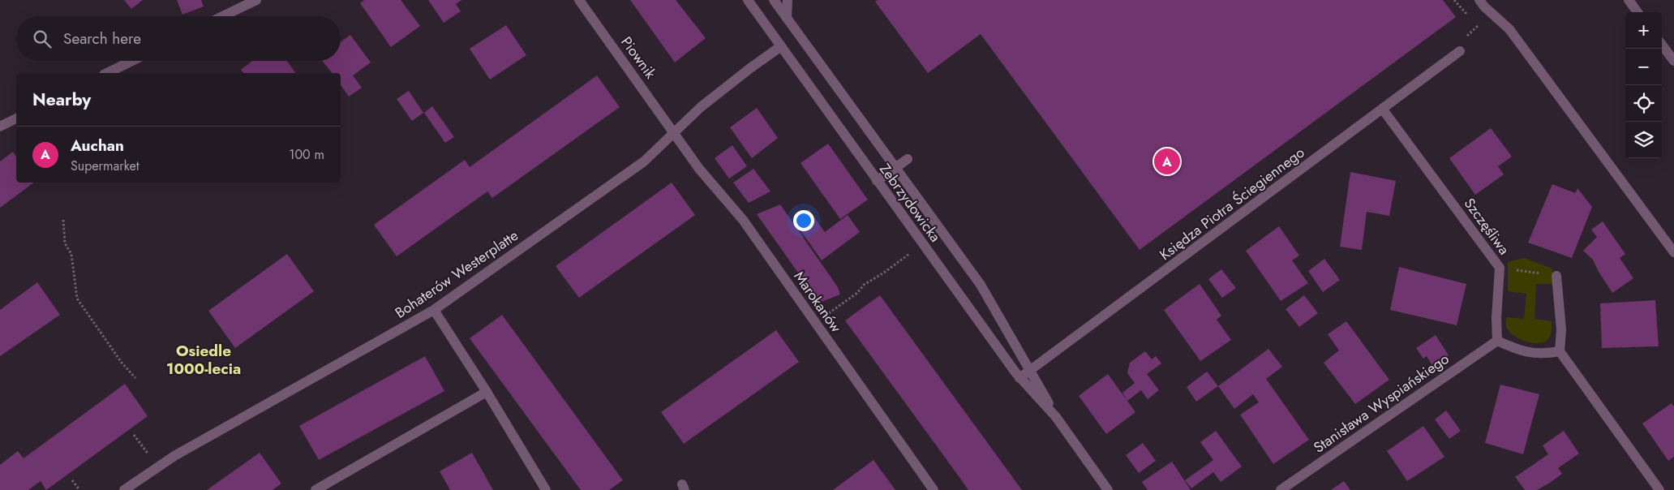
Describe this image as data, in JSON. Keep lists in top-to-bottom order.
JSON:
{
  "streets": {
    "street": [
      "Piownik",
      "Zebrzydowicka",
      "Księdza Piotra Ściegiennego",
      "Szczęśliwa",
      "Bohaterów Westerplatte",
      "Marokanów",
      "Stanisława Wyspiańskiego"
    ]
  },
  "crossings": [
    ["Piownik", "Bohaterów Westerplatte"],
    ["Piownik", "Marokanów"],
    ["Zebrzydowicka", "Księdza Piotra Ściegiennego"],
    ["Zebrzydowicka", "Bohaterów Westerplatte"],
    ["Księdza Piotra Ściegiennego", "Szczęśliwa"],
    ["Szczęśliwa", "Stanisława Wyspiańskiego"],
    ["Bohaterów Westerplatte", "Marokanów"]
  ],
  "districts": ["Osiedle 1000-lecia"],
  "page": {
    "map_buttons": ["+", "−"],
    "search": "Search here",
    "heading": "Nearby",
    "list": [
      {
        "mark": "A",
        "name": "Auchan",
        "note": "Supermarket",
        "value": "100 m"
      }
    ],
    "pins": "A"
  }
}
